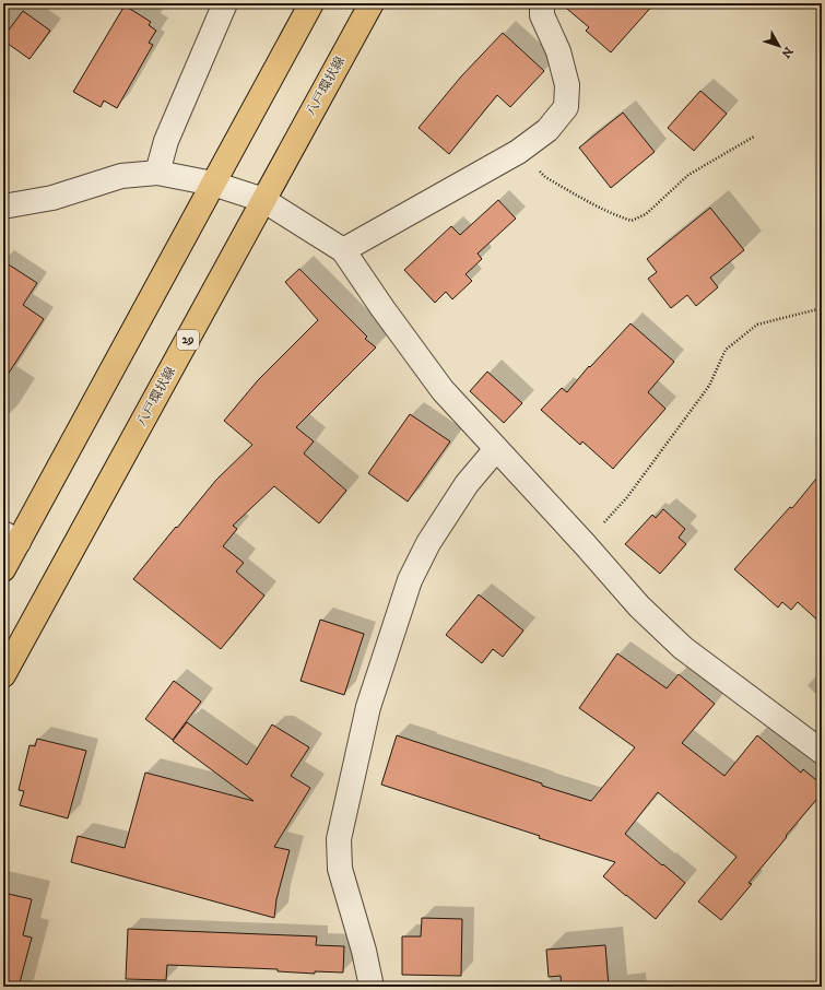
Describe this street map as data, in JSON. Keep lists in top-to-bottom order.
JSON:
{
  "streets": {
    "main road": ["八戸環状線", "29"]
  },
  "north": "bottom right"
}
